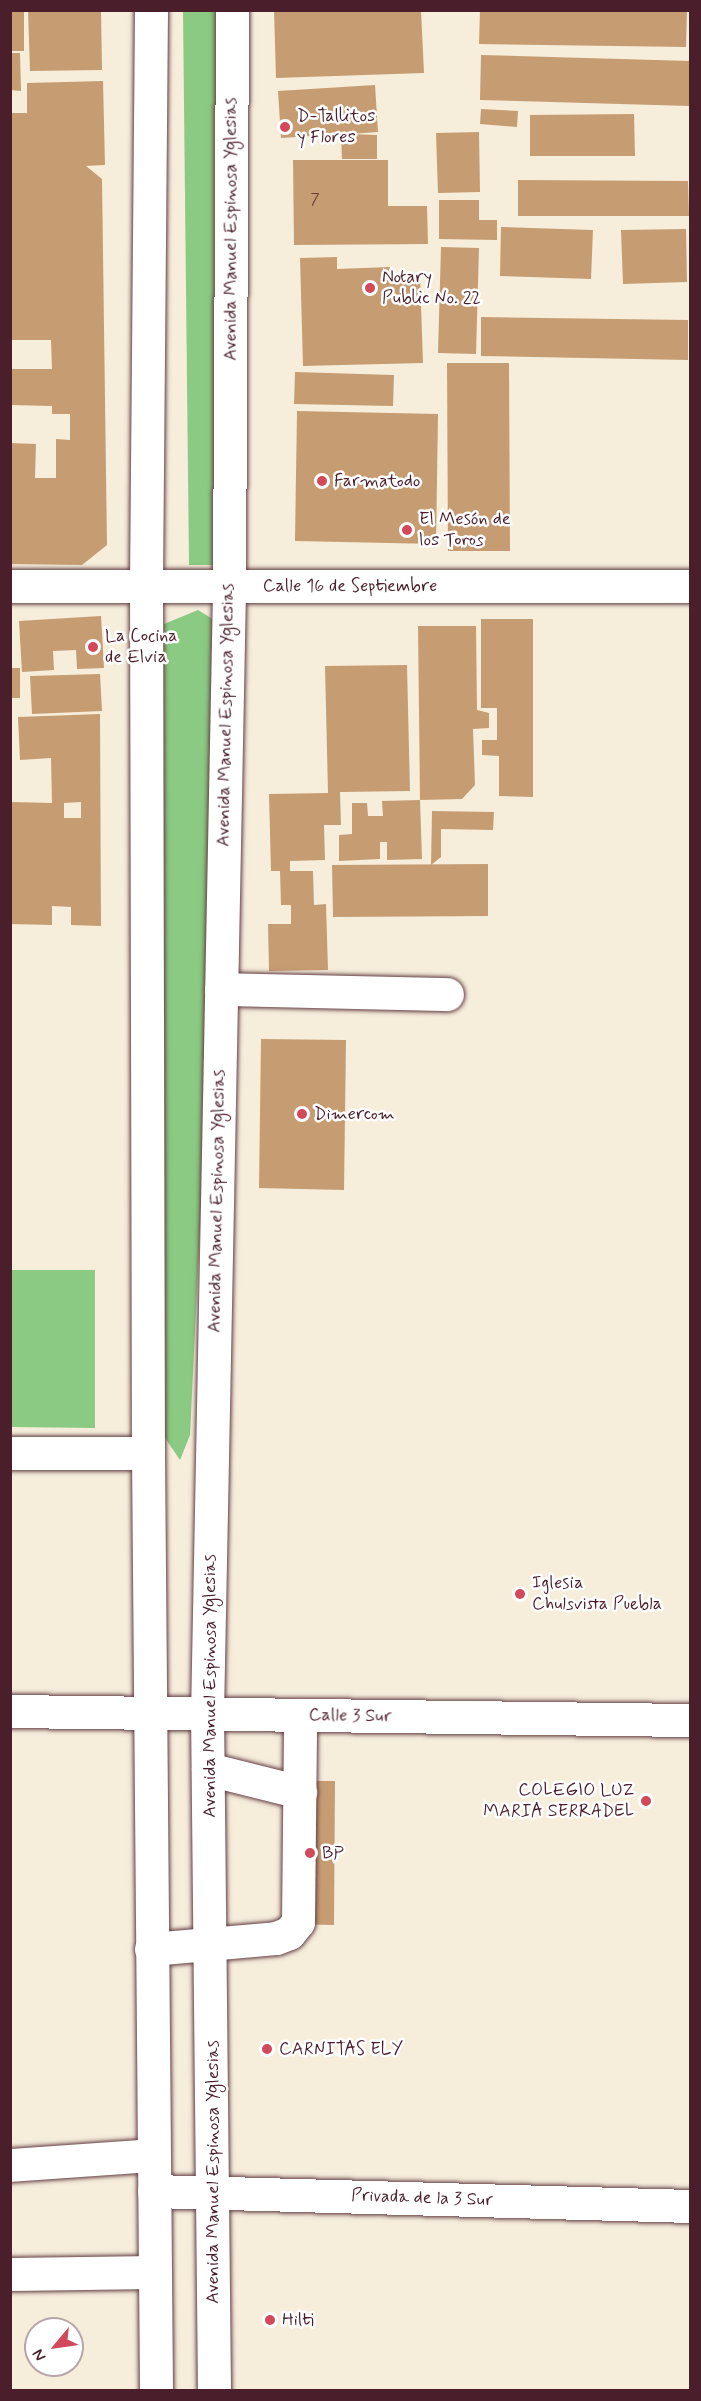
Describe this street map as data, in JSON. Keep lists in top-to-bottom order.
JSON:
{
  "streets": {
    "main road": [
      "Avenida Manuel Espinosa Yglesias",
      "Calle 16 de Septiembre",
      "Calle 3 Sur",
      "Privada de la 3 Sur"
    ]
  },
  "crossings": [
    ["Avenida Manuel Espinosa Yglesias", "Calle 16 de Septiembre"],
    ["Avenida Manuel Espinosa Yglesias", "Calle 3 Sur"],
    ["Avenida Manuel Espinosa Yglesias", "Privada de la 3 Sur"]
  ],
  "places": [
    "D-Tallitos y Flores",
    "Notary Public No. 22",
    "Farmatodo",
    "El Mesón de los Toros",
    "La Cocina de Elvia",
    "Dimercom",
    "Iglesia Chulsvista Puebla",
    "COLEGIO LUZ MARIA SERRADEL",
    "BP",
    "CARNITAS ELY",
    "Hilti"
  ],
  "house_numbers": ["7"],
  "north": "bottom left"
}
